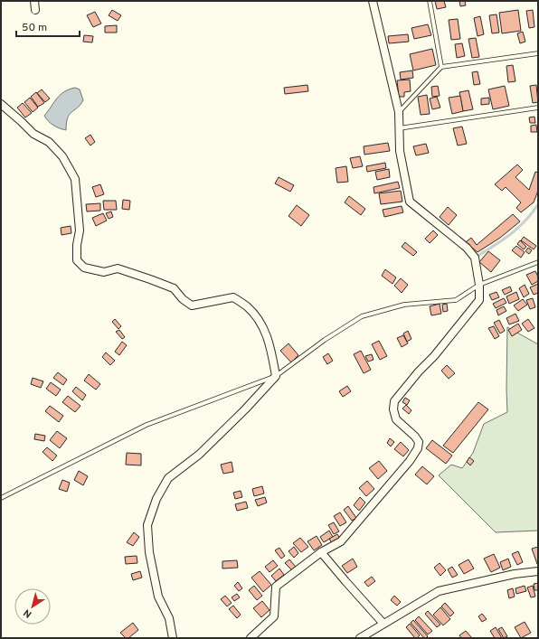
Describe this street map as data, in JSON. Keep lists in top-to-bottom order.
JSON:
{
  "scale_bar": "50 m",
  "north": "bottom left"
}
